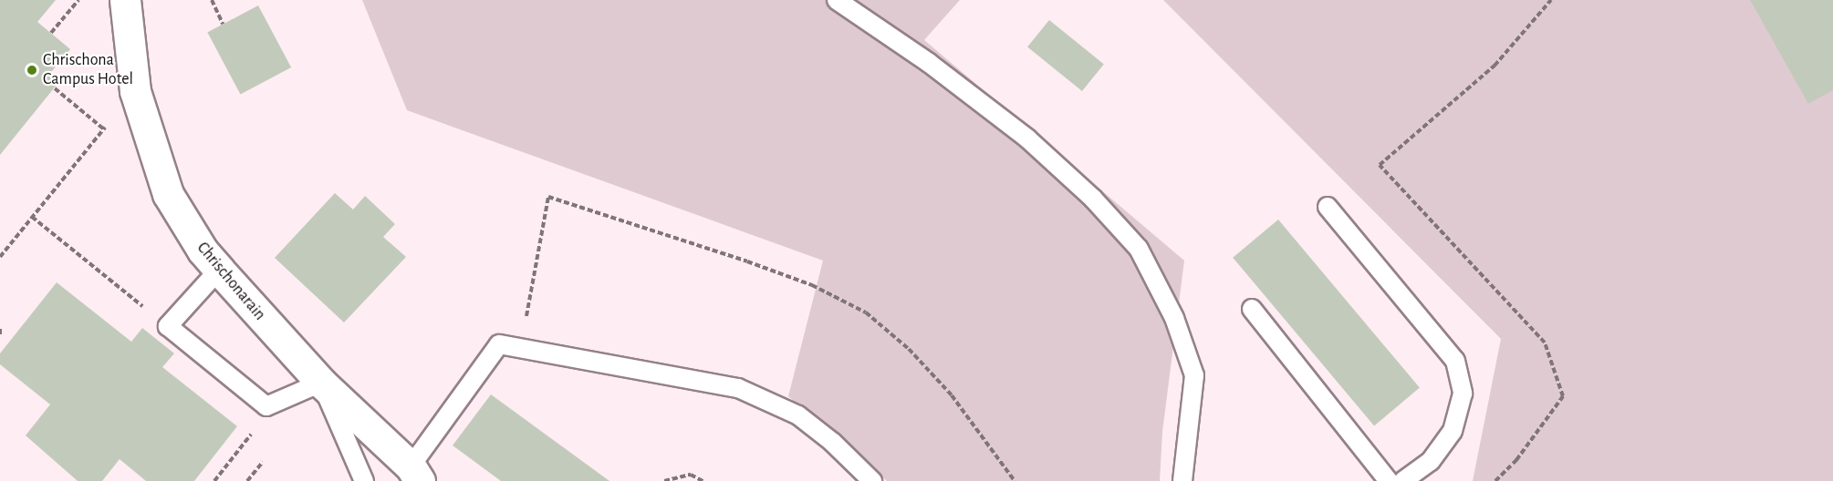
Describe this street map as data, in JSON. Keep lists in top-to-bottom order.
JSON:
{
  "streets": {
    "street": ["Chrischonarain"]
  },
  "places": ["Chrischona Campus Hotel"]
}
